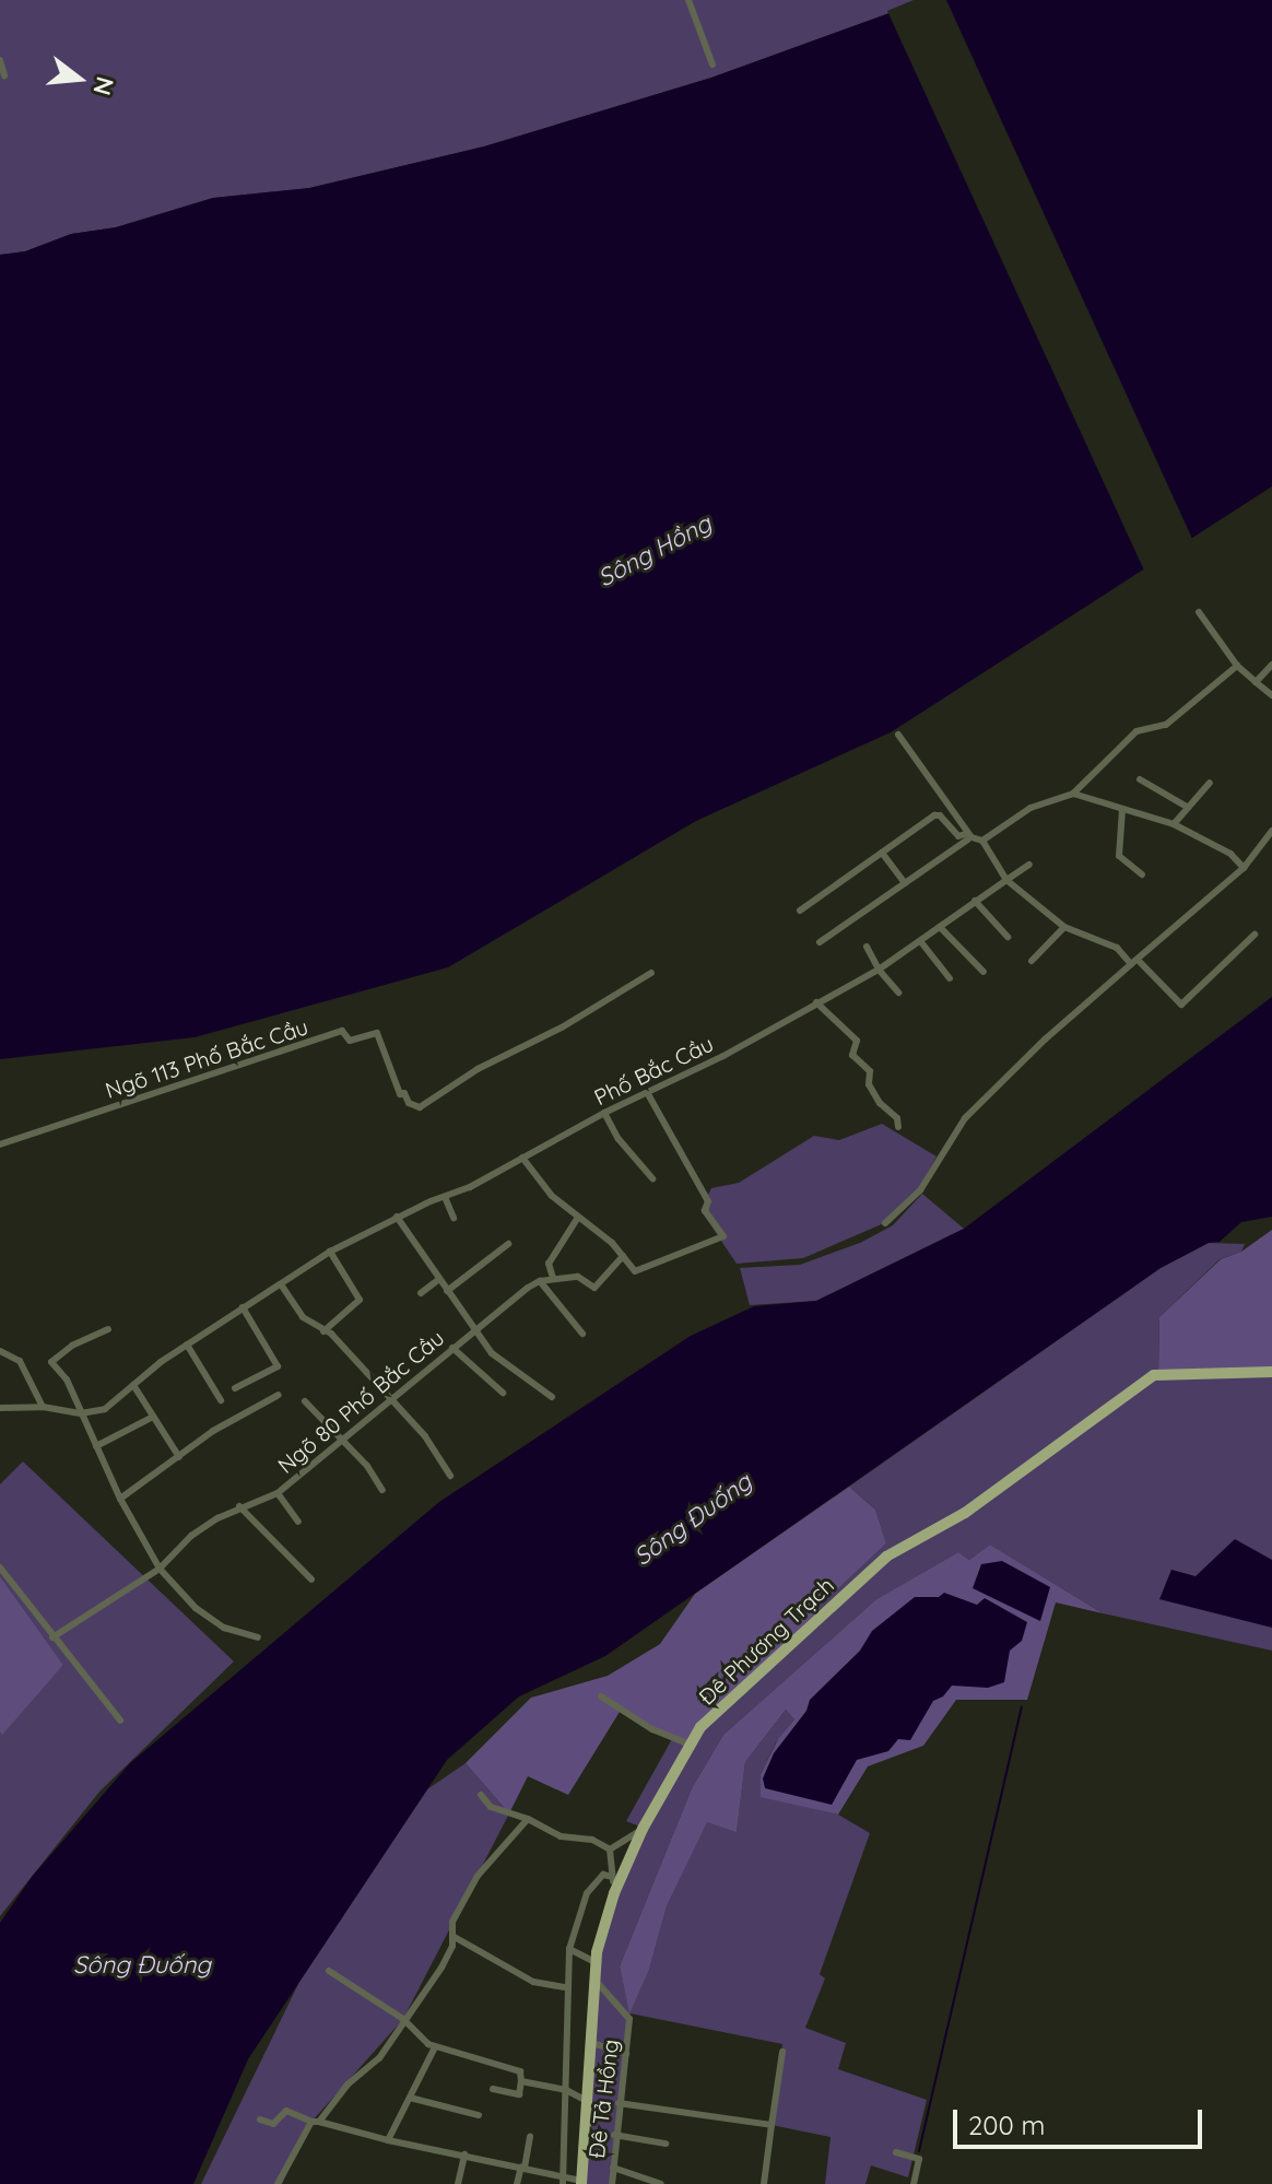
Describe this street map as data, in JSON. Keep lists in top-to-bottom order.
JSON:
{
  "streets": {
    "main road": ["Đê Phương Trạch"],
    "street": [
      "Ngõ 113 Phố Bắc Cầu",
      "Phố Bắc Cầu",
      "Ngõ 80 Phố Bắc Cầu",
      "Đê Tả Hồng"
    ]
  },
  "crossings": [
    ["Đê Phương Trạch", "Đê Tả Hồng"]
  ],
  "water": ["Sông Hồng", "Sông Đuống"],
  "scale_bar": "200 m",
  "north": "right"
}
